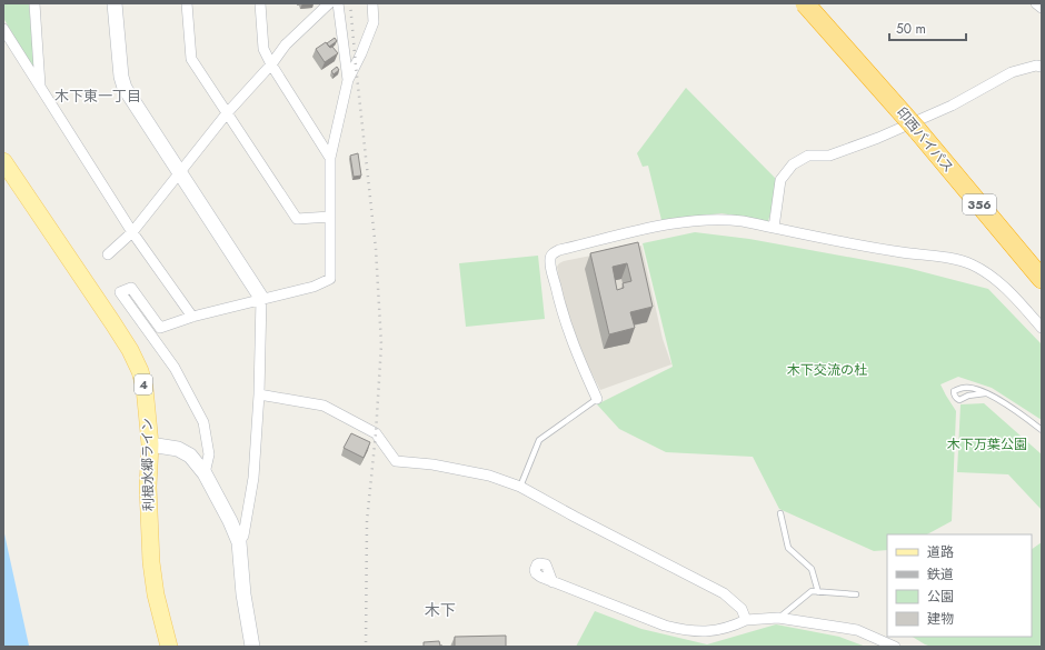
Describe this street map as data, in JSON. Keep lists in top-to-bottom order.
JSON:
{
  "streets": {
    "highway": ["印西バイパス", "356"],
    "main road": ["4", "利根水郷ライン"]
  },
  "districts": ["木下東一丁目", "木下"],
  "parks": ["木下交流の杜", "木下万葉公園"],
  "legend": [
    "道路",
    "鉄道",
    "公園",
    "建物"
  ],
  "scale_bar": "50 m"
}
